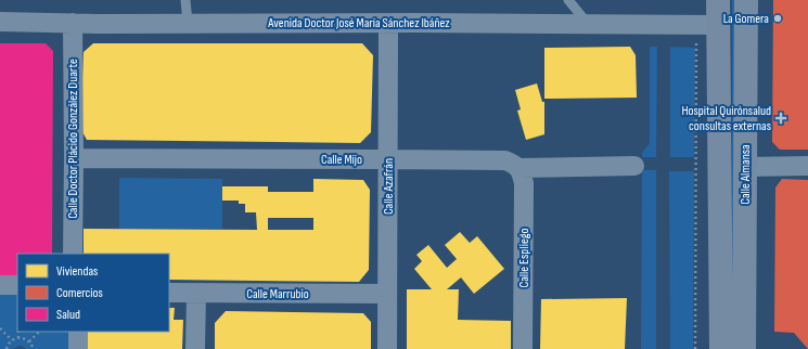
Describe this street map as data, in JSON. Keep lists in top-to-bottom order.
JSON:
{
  "streets": {
    "main road": ["Calle Almansa"],
    "street": [
      "Avenida Doctor José María Sánchez Ibáñez",
      "Calle Doctor Plácido González Duarte",
      "Calle Mijo",
      "Calle Azafrán",
      "Calle Espliego",
      "Calle Marrubio"
    ]
  },
  "crossings": [
    ["Avenida Doctor José María Sánchez Ibáñez", "Calle Doctor Plácido González Duarte"],
    ["Avenida Doctor José María Sánchez Ibáñez", "Calle Almansa"],
    ["Avenida Doctor José María Sánchez Ibáñez", "Calle Azafrán"],
    ["Calle Doctor Plácido González Duarte", "Calle Mijo"],
    ["Calle Mijo", "Calle Azafrán"],
    ["Calle Mijo", "Calle Espliego"],
    ["Calle Azafrán", "Calle Marrubio"]
  ],
  "places": {
    "other": ["La Gomera"],
    "health": ["Hospital Quirónsalud consultas externas"]
  },
  "legend": ["Viviendas", "Comercios", "Salud"]
}
